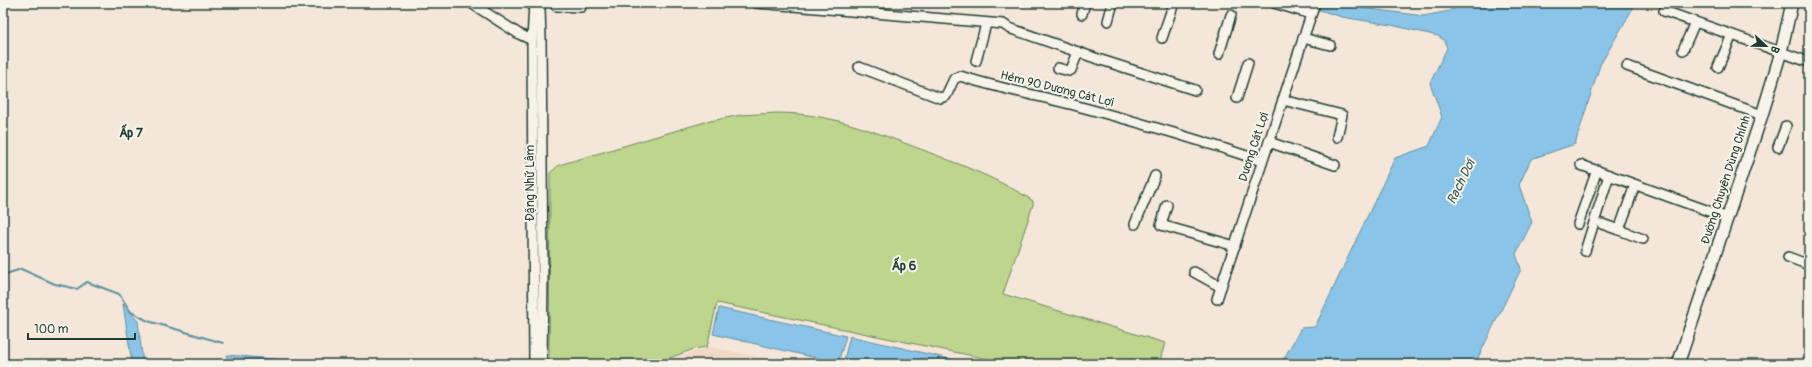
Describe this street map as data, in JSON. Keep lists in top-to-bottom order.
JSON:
{
  "streets": {
    "street": [
      "Hẻm 90 Dương Cát Lợi",
      "Dương Cát Lợi",
      "Đường Chuyên Dùng Chính",
      "Đặng Nhữ Lâm"
    ]
  },
  "crossings": [
    ["Hẻm 90 Dương Cát Lợi", "Dương Cát Lợi"]
  ],
  "districts": ["Ấp 7", "Ấp 6"],
  "water": ["Rạch Dơi"],
  "scale_bar": "100 m",
  "north": "right"
}
